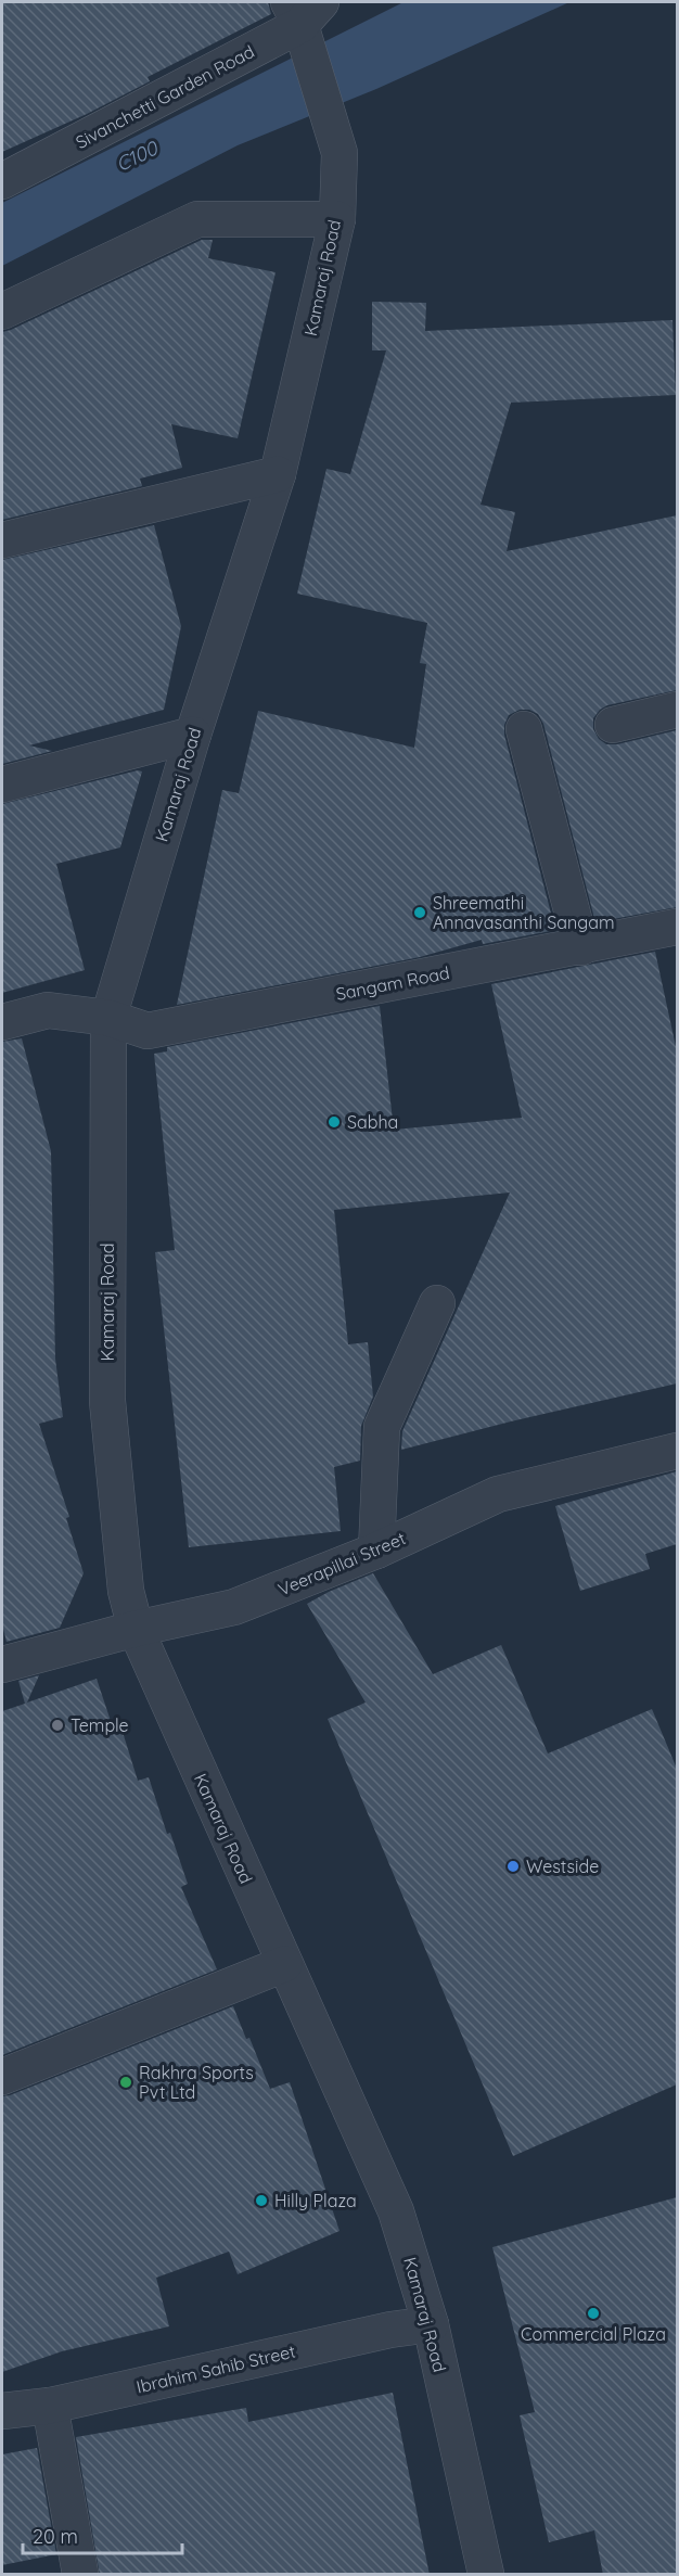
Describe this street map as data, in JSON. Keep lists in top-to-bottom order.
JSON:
{
  "streets": {
    "street": [
      "Sivanchetti Garden Road",
      "Kamaraj Road",
      "Sangam Road",
      "Veerapillai Street",
      "Ibrahim Sahib Street"
    ]
  },
  "crossings": [
    ["Sivanchetti Garden Road", "Kamaraj Road"],
    ["Kamaraj Road", "Sangam Road"],
    ["Kamaraj Road", "Veerapillai Street"],
    ["Kamaraj Road", "Ibrahim Sahib Street"]
  ],
  "water": ["C100"],
  "places": [
    "Shreemathi Annavasanthi Sangam",
    "Sabha",
    "Temple",
    "Westside",
    "Rakhra Sports Pvt Ltd",
    "Hilly Plaza",
    "Commercial Plaza"
  ],
  "scale_bar": "20 m"
}
